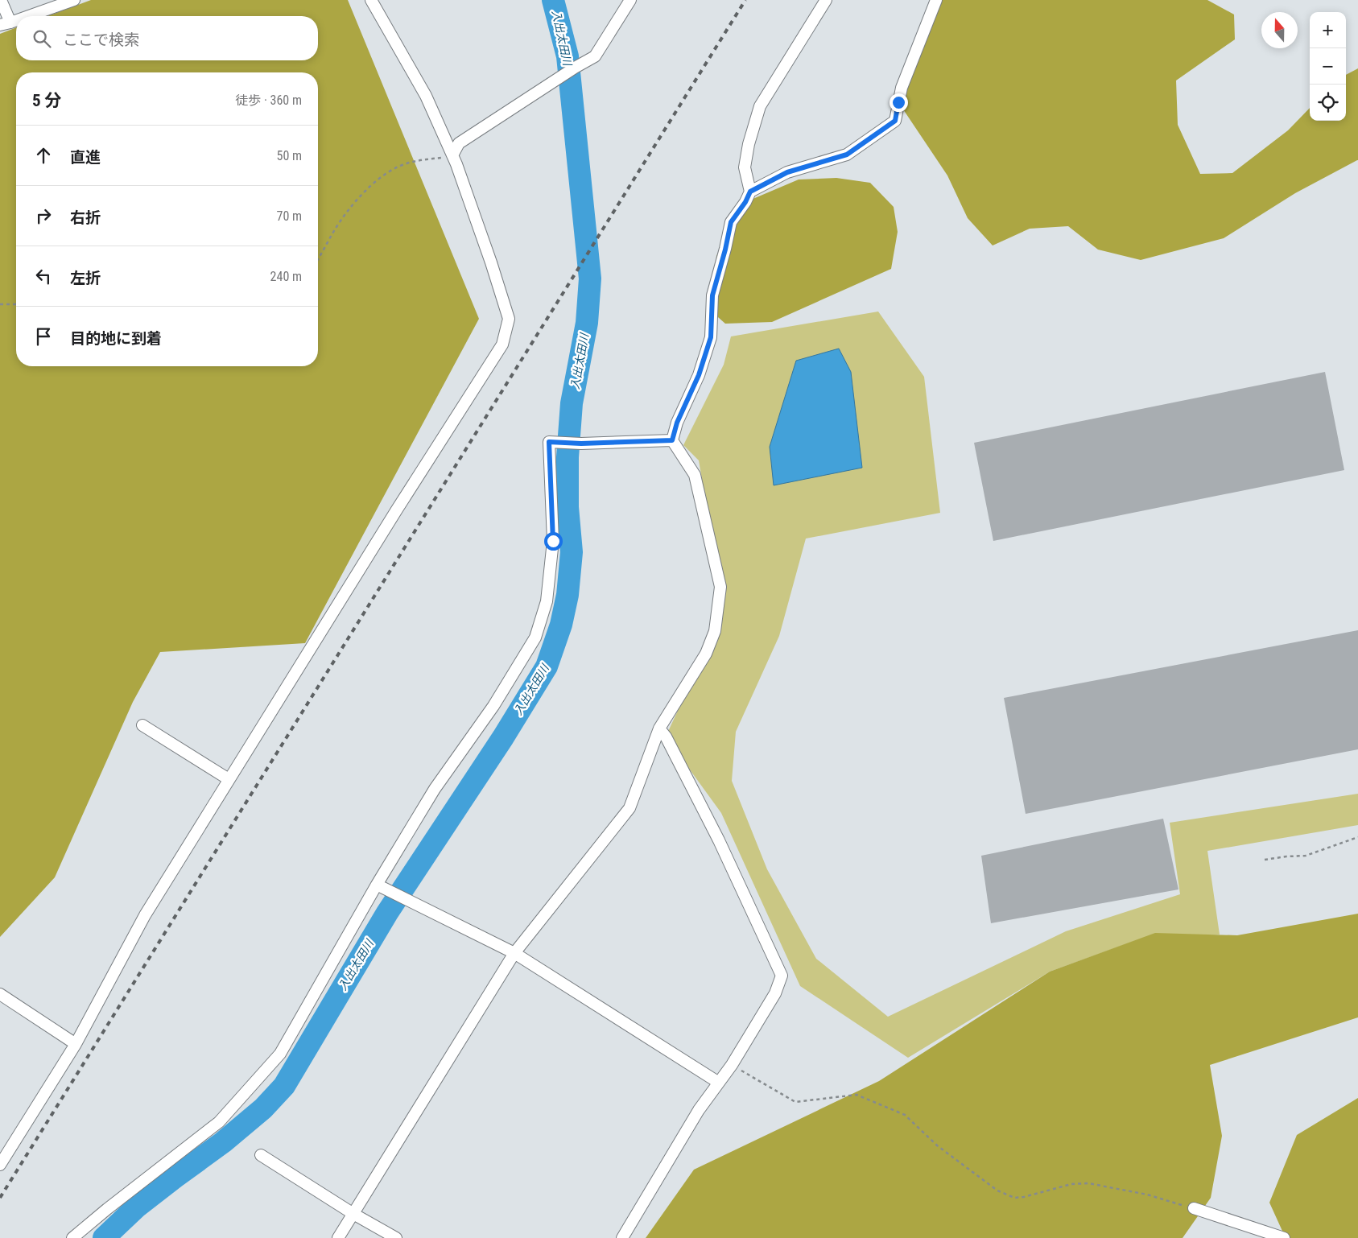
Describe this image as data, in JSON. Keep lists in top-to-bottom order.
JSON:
{
  "water": ["入出太田川"],
  "north": "top",
  "page": {
    "map_buttons": ["+", "−"],
    "search": "ここで検索",
    "heading": ["5 分", "徒歩 · 360 m"],
    "list": [
      ["直進", "50 m"],
      ["右折", "70 m"],
      ["左折", "240 m"],
      "目的地に到着"
    ]
  }
}
